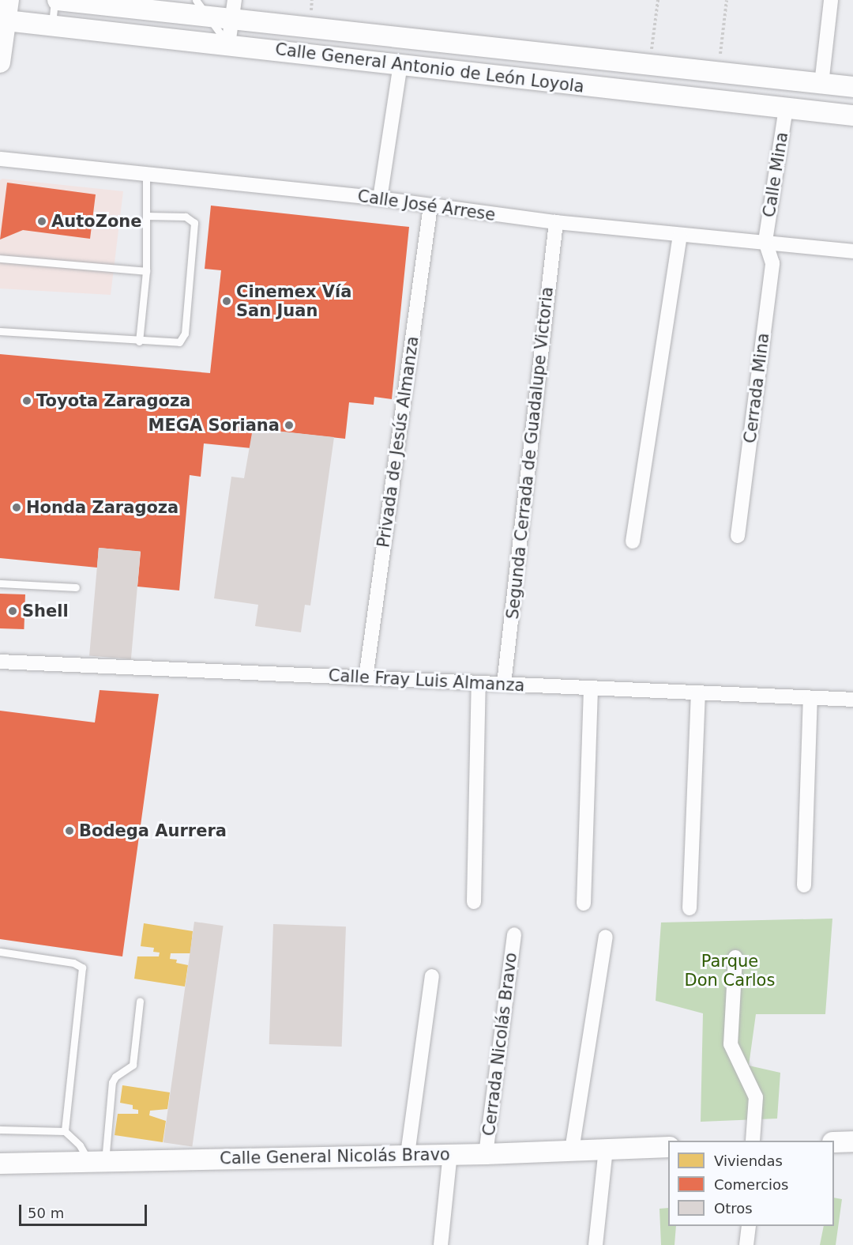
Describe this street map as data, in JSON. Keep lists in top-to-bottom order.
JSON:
{
  "streets": {
    "street": [
      "Calle General Antonio de León Loyola",
      "Calle Mina",
      "Calle José Arrese",
      "Cerrada Mina",
      "Privada de Jesús Almanza",
      "Segunda Cerrada de Guadalupe Victoria",
      "Calle Fray Luis Almanza",
      "Cerrada Nicolás Bravo",
      "Calle General Nicolás Bravo"
    ]
  },
  "crossings": [
    ["Calle General Antonio de León Loyola", "Calle Mina"],
    ["Calle Mina", "Calle José Arrese"],
    ["Calle Mina", "Cerrada Mina"],
    ["Calle José Arrese", "Cerrada Mina"],
    ["Calle José Arrese", "Privada de Jesús Almanza"],
    ["Calle José Arrese", "Segunda Cerrada de Guadalupe Victoria"],
    ["Privada de Jesús Almanza", "Calle Fray Luis Almanza"],
    ["Segunda Cerrada de Guadalupe Victoria", "Calle Fray Luis Almanza"],
    ["Cerrada Nicolás Bravo", "Calle General Nicolás Bravo"]
  ],
  "parks": ["Parque Don Carlos"],
  "places": [
    "AutoZone",
    "Cinemex Vía San Juan",
    "Toyota Zaragoza",
    "MEGA Soriana",
    "Honda Zaragoza",
    "Shell",
    "Bodega Aurrera"
  ],
  "legend": ["Viviendas", "Comercios", "Otros"],
  "scale_bar": "50 m"
}
